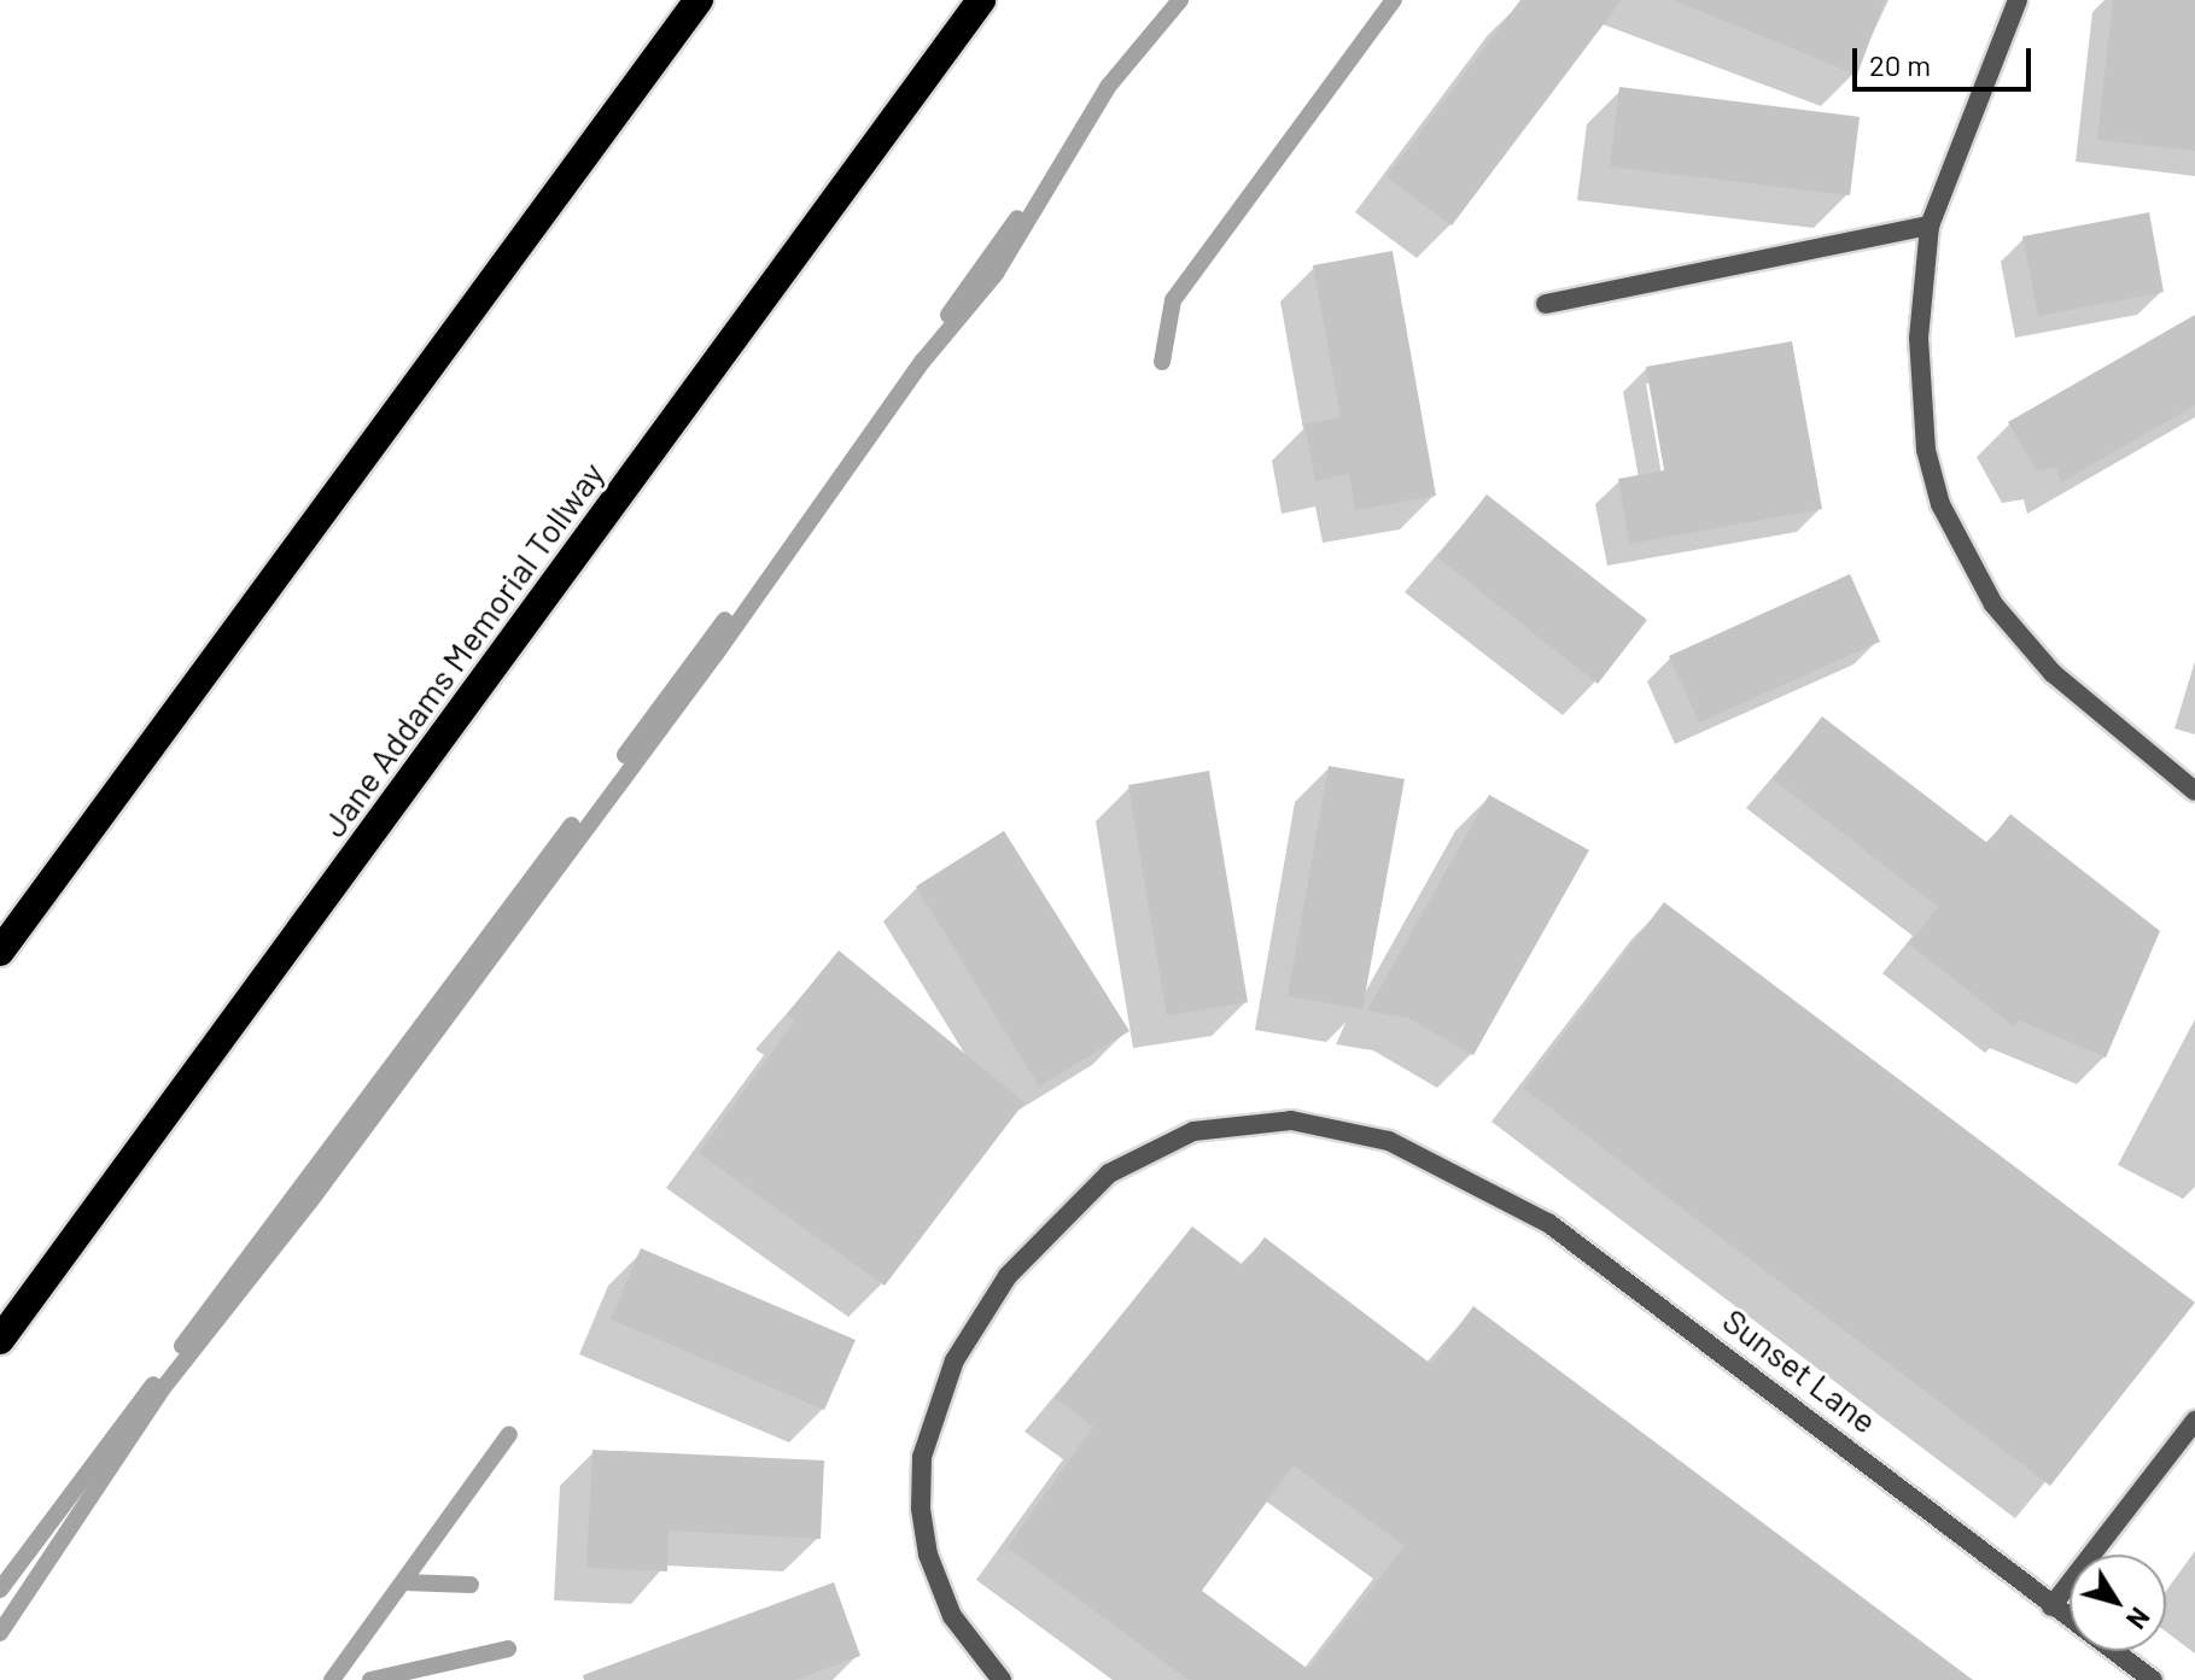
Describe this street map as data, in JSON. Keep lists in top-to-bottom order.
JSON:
{
  "streets": {
    "highway": ["Jane Addams Memorial Tollway"],
    "street": ["Sunset Lane"]
  },
  "scale_bar": "20 m",
  "north": "bottom right"
}
